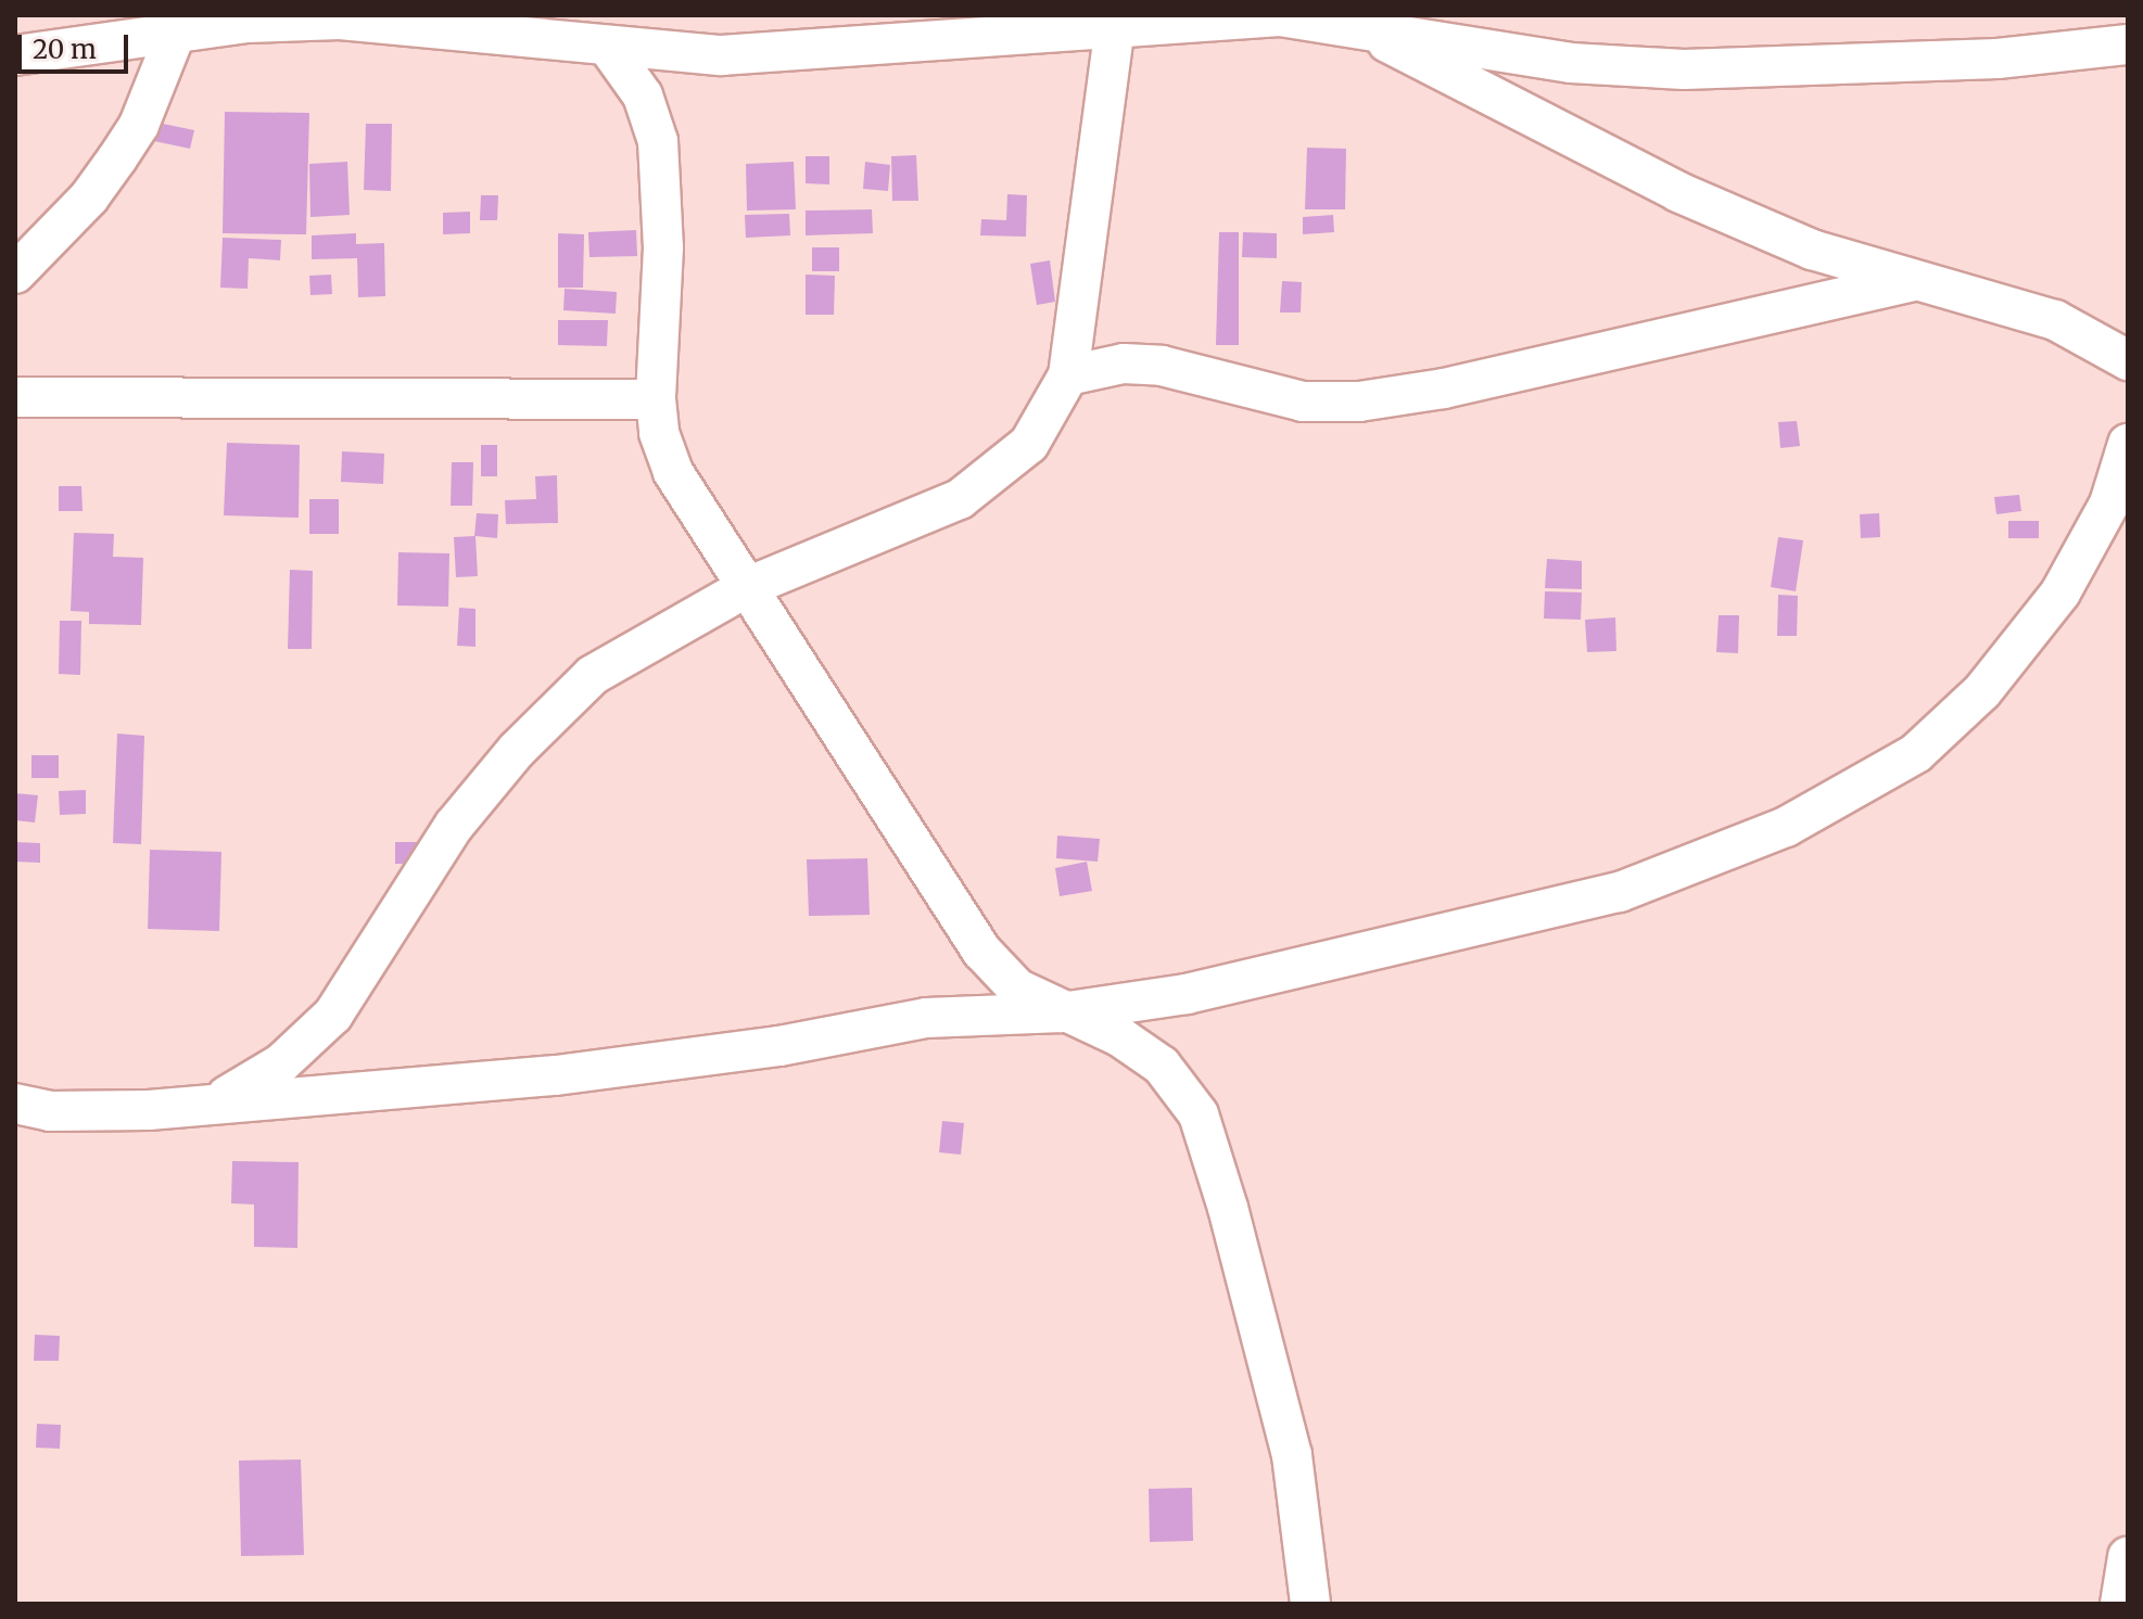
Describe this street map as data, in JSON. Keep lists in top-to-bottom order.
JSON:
{
  "scale_bar": "20 m"
}
